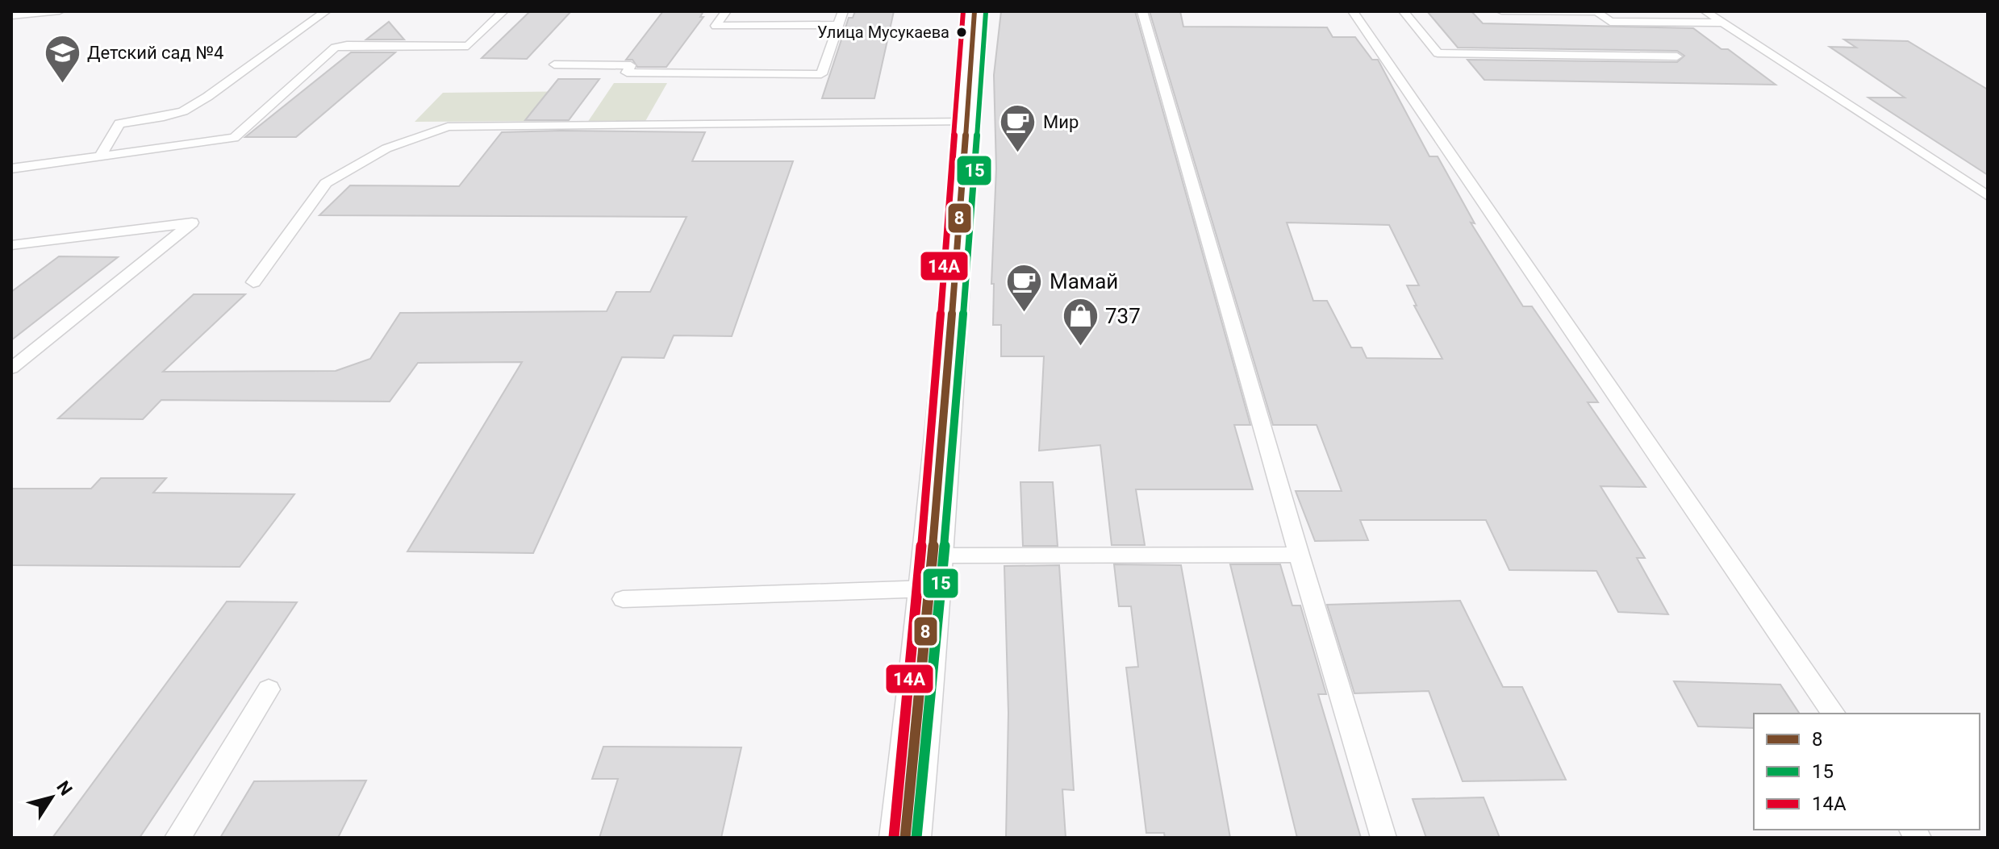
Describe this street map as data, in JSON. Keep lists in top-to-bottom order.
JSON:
{
  "places": {
    "other": ["Улица Мусукаева"],
    "school or university": ["Детский сад №4"],
    "cafe": ["Мир", "Мамай"],
    "shop": ["737"]
  },
  "lines": ["transit line 8", "transit line 14А", "transit line 15"],
  "legend": ["8", "15", "14А"],
  "north": "top right"
}
